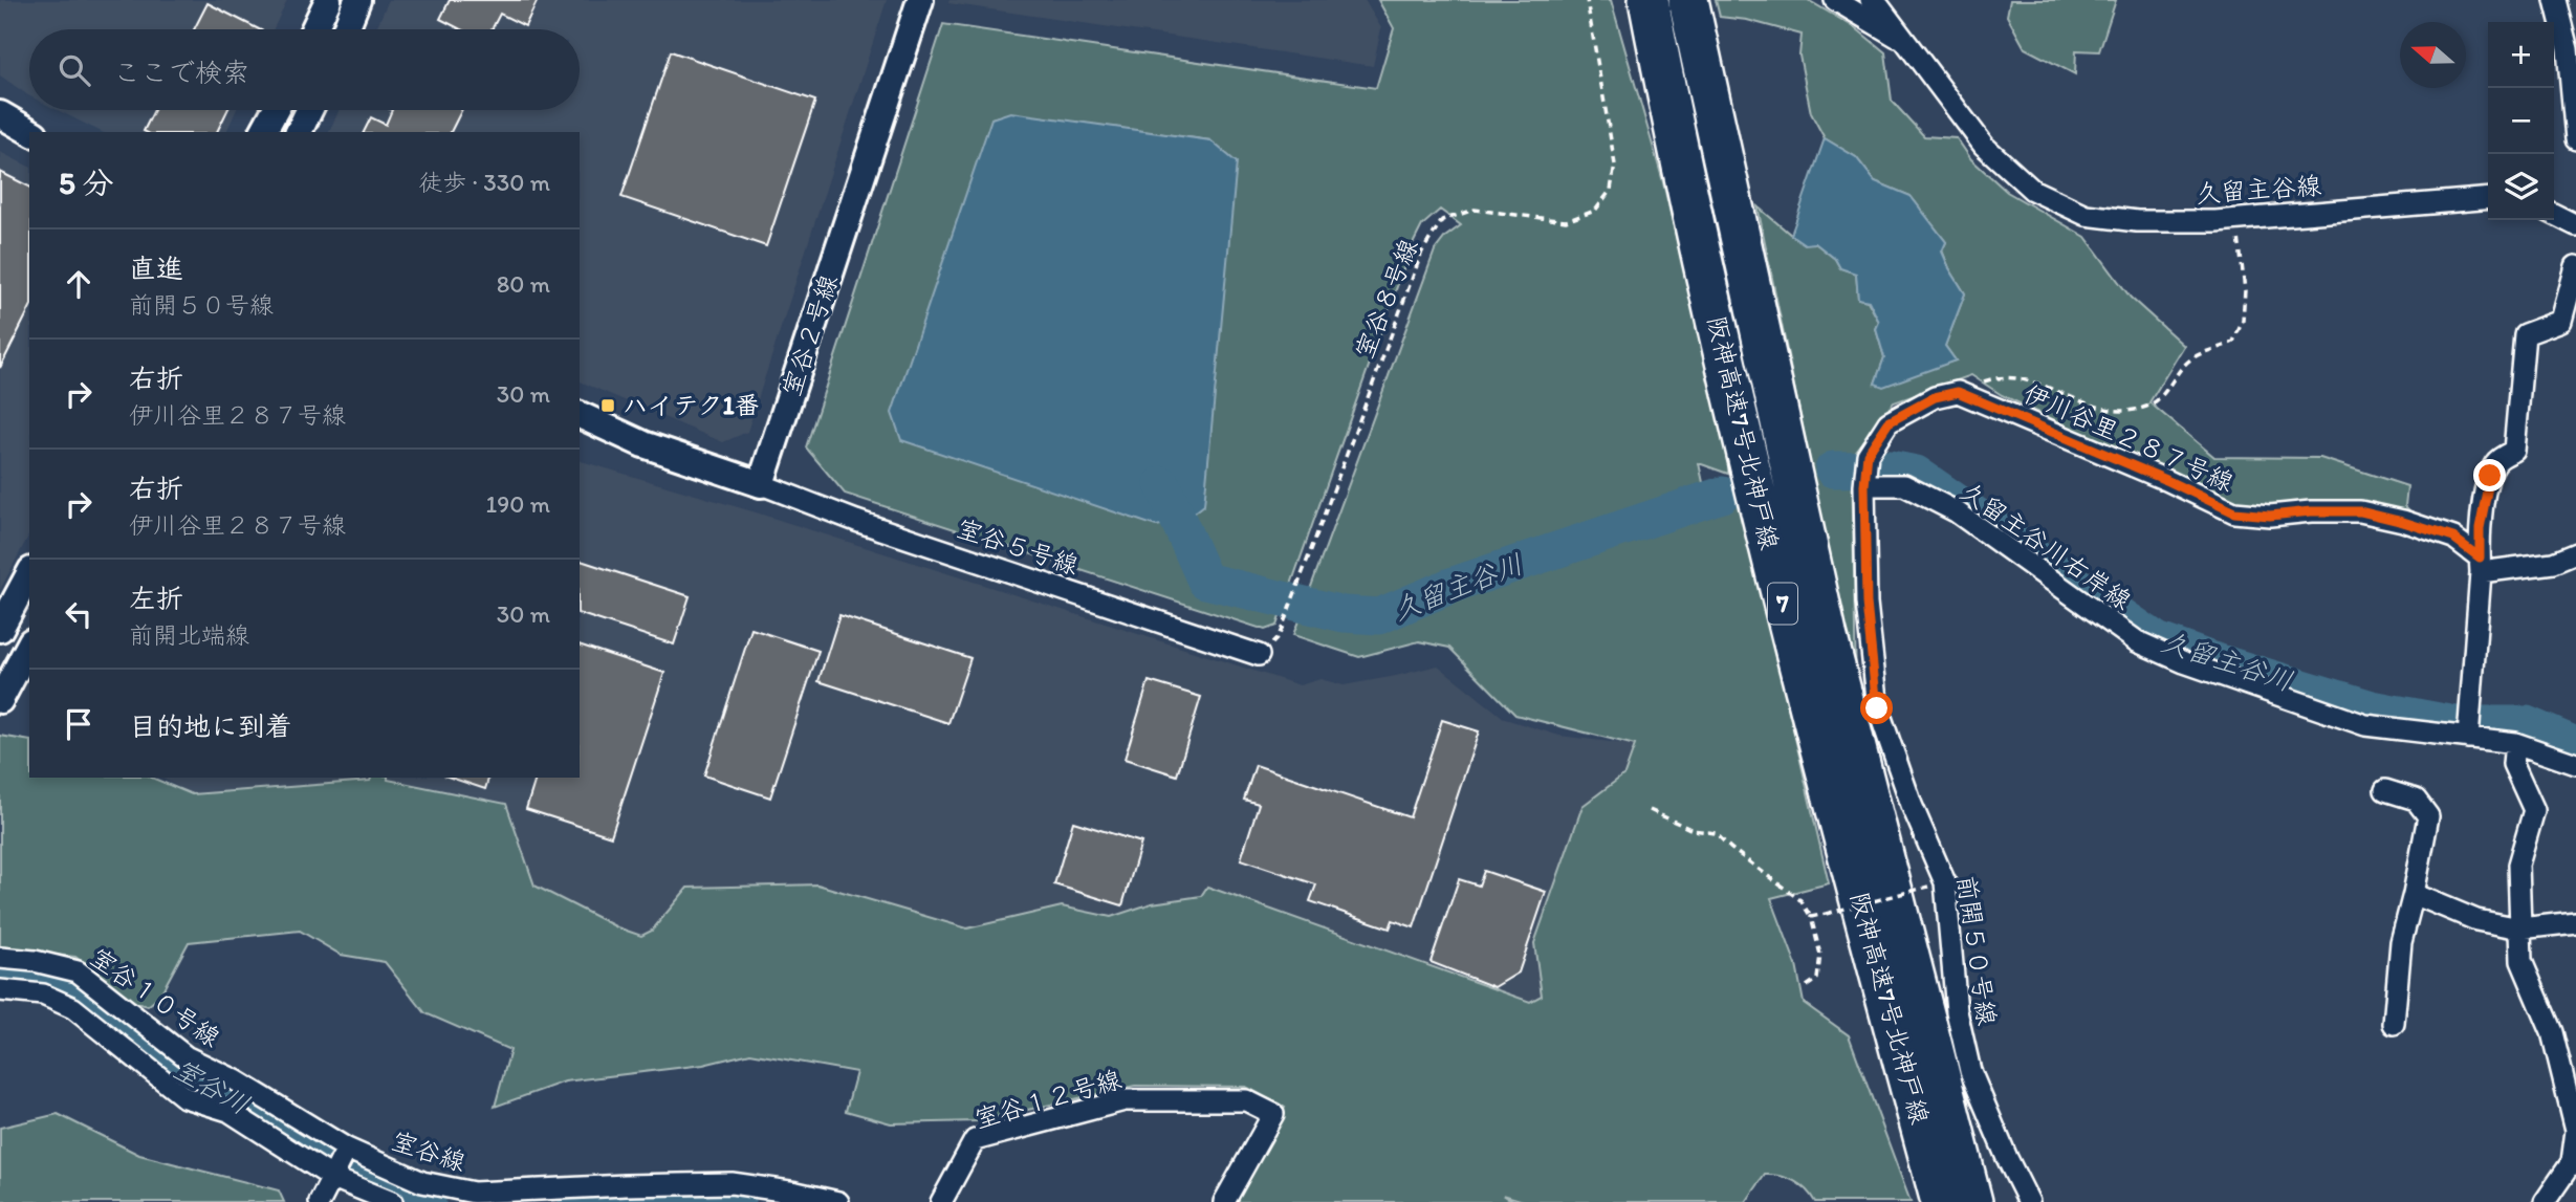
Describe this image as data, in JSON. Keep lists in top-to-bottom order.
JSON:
{
  "streets": {
    "highway": ["阪神高速7号北神戸線", "7"],
    "street": [
      "久留主谷線",
      "室谷２号線",
      "伊川谷里２８７号線",
      "久留主谷川右岸線",
      "室谷５号線",
      "前開５０号線",
      "室谷１０号線",
      "室谷１２号線",
      "室谷線"
    ],
    "path": ["室谷８号線"]
  },
  "crossings": [
    ["室谷８号線", "室谷５号線"],
    ["室谷２号線", "室谷５号線"],
    ["久留主谷川右岸線", "前開５０号線"],
    ["室谷１０号線", "室谷線"]
  ],
  "water": ["久留主谷川", "室谷川"],
  "places": {
    "transit": ["ハイテク1番"]
  },
  "north": "left",
  "page": {
    "map_buttons": ["+", "−"],
    "search": "ここで検索",
    "heading": ["5 分", "徒歩 · 330 m"],
    "list": [
      ["直進", "前開５０号線", "80 m"],
      ["右折", "伊川谷里２８７号線", "30 m"],
      ["右折", "伊川谷里２８７号線", "190 m"],
      ["左折", "前開北端線", "30 m"],
      "目的地に到着"
    ]
  }
}
